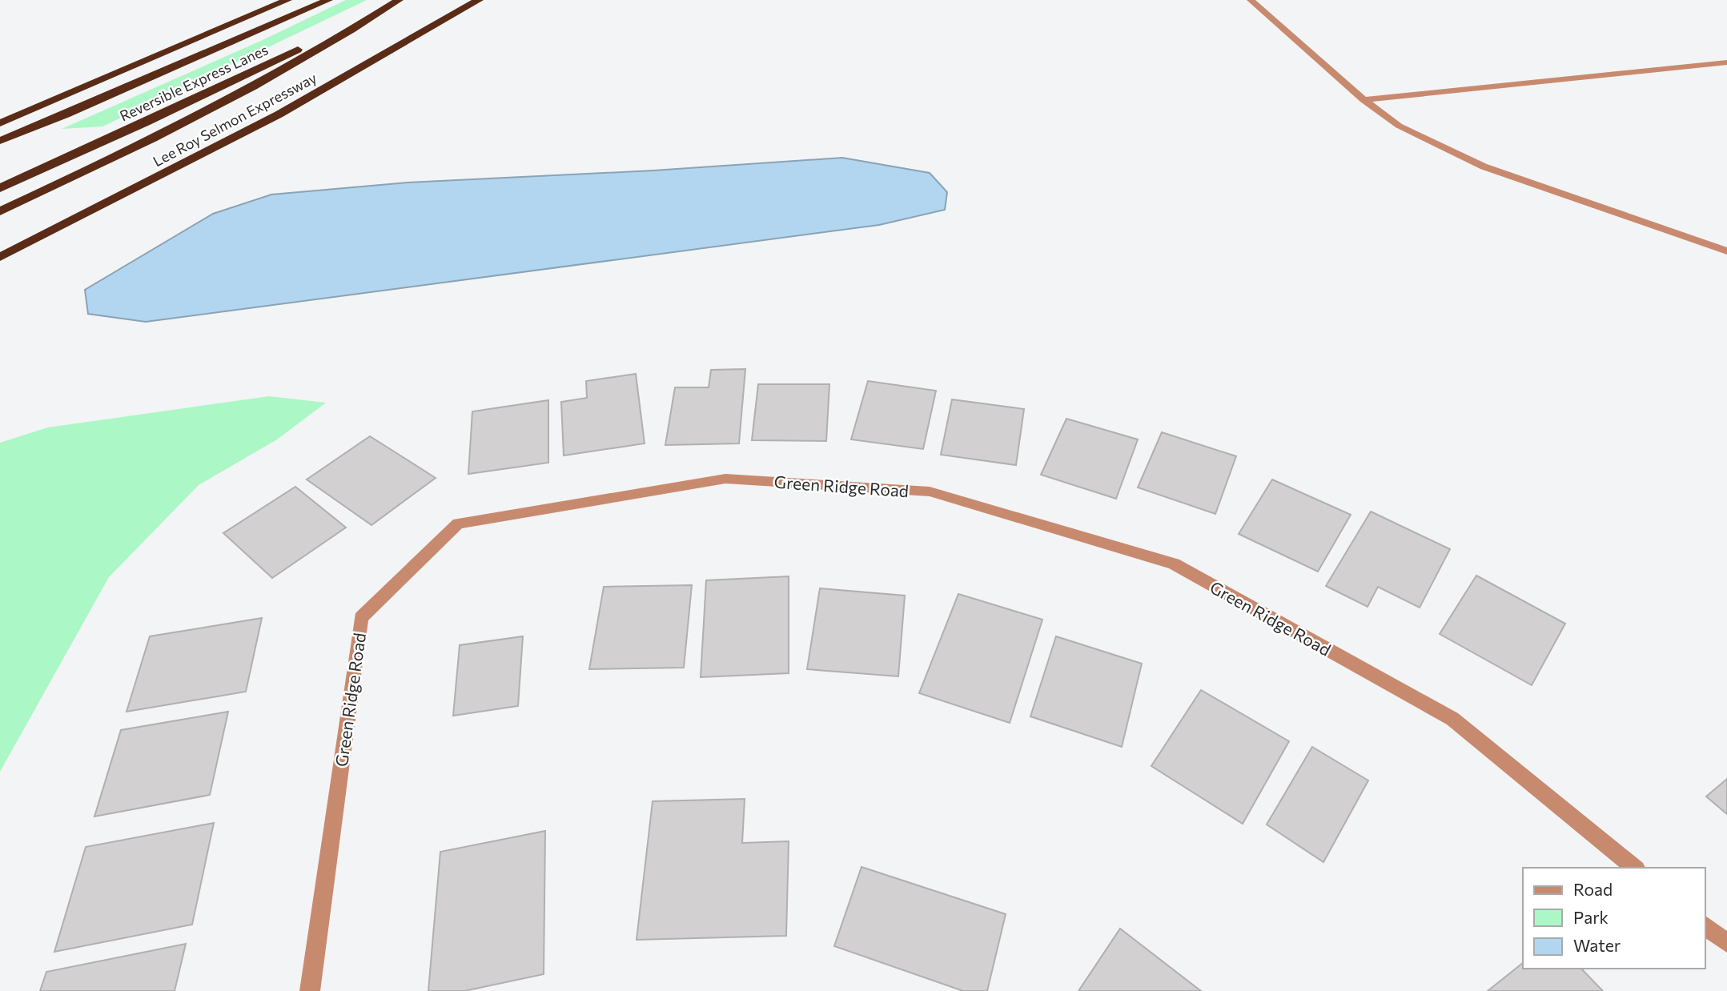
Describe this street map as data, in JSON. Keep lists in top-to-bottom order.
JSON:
{
  "streets": {
    "highway": ["Reversible Express Lanes", "Lee Roy Selmon Expressway"],
    "street": ["Green Ridge Road"]
  },
  "legend": ["Road", "Park", "Water"]
}
